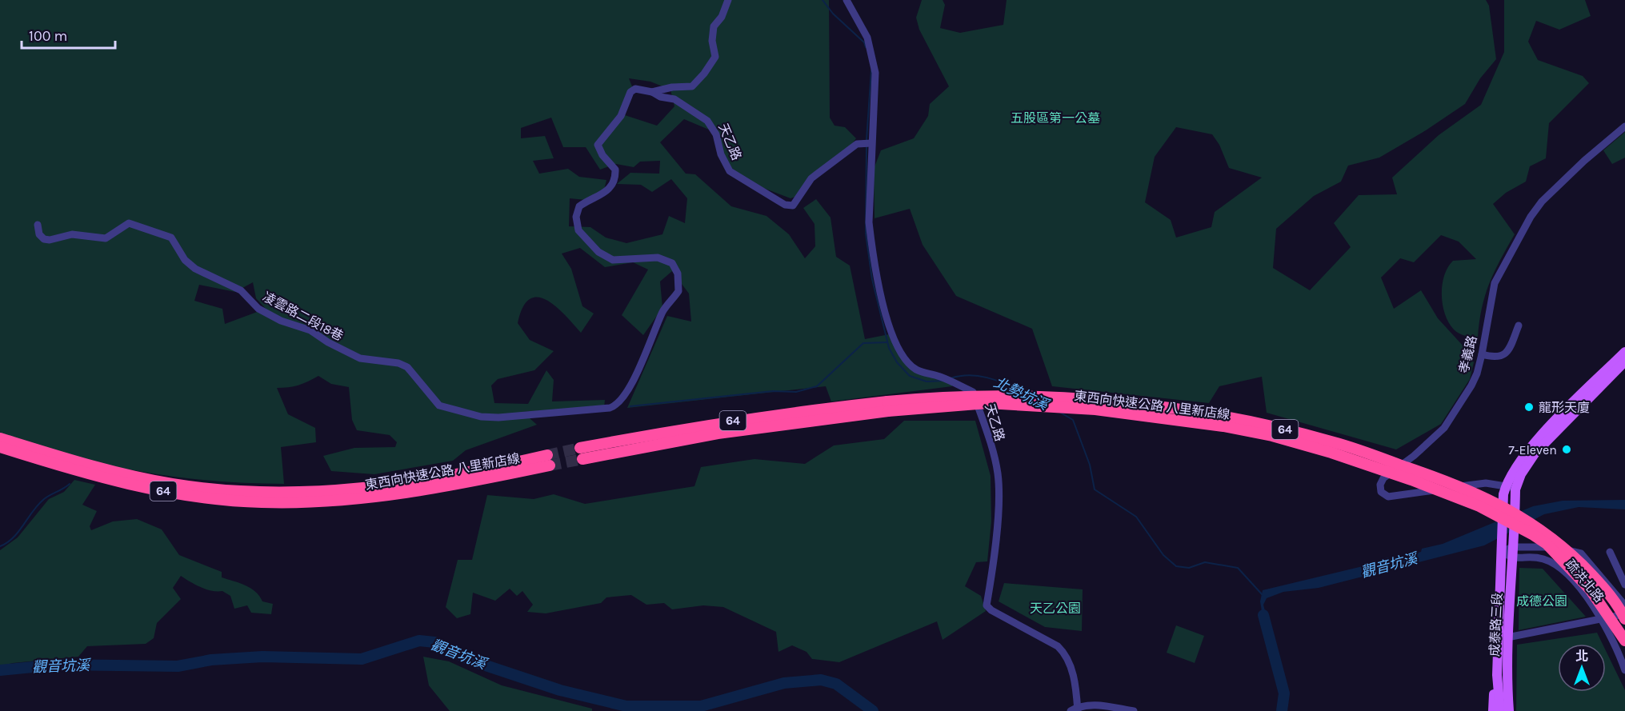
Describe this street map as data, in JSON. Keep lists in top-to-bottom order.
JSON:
{
  "streets": {
    "highway": ["東西向快速公路 八里新店線", "64"],
    "main road": ["成泰路三段"],
    "street": [
      "天乙路",
      "凌雲路二段18巷",
      "孝義路",
      "疏洪北路"
    ]
  },
  "crossings": [
    ["天乙路", "凌雲路二段18巷"],
    ["孝義路", "成泰路三段"],
    ["疏洪北路", "成泰路三段"]
  ],
  "water": ["北勢坑溪", "觀音坑溪"],
  "parks": ["五股區第一公墓", "成德公園", "天乙公園"],
  "places": ["龍形天廈", "7-Eleven"],
  "scale_bar": "100 m",
  "north": "top"
}
